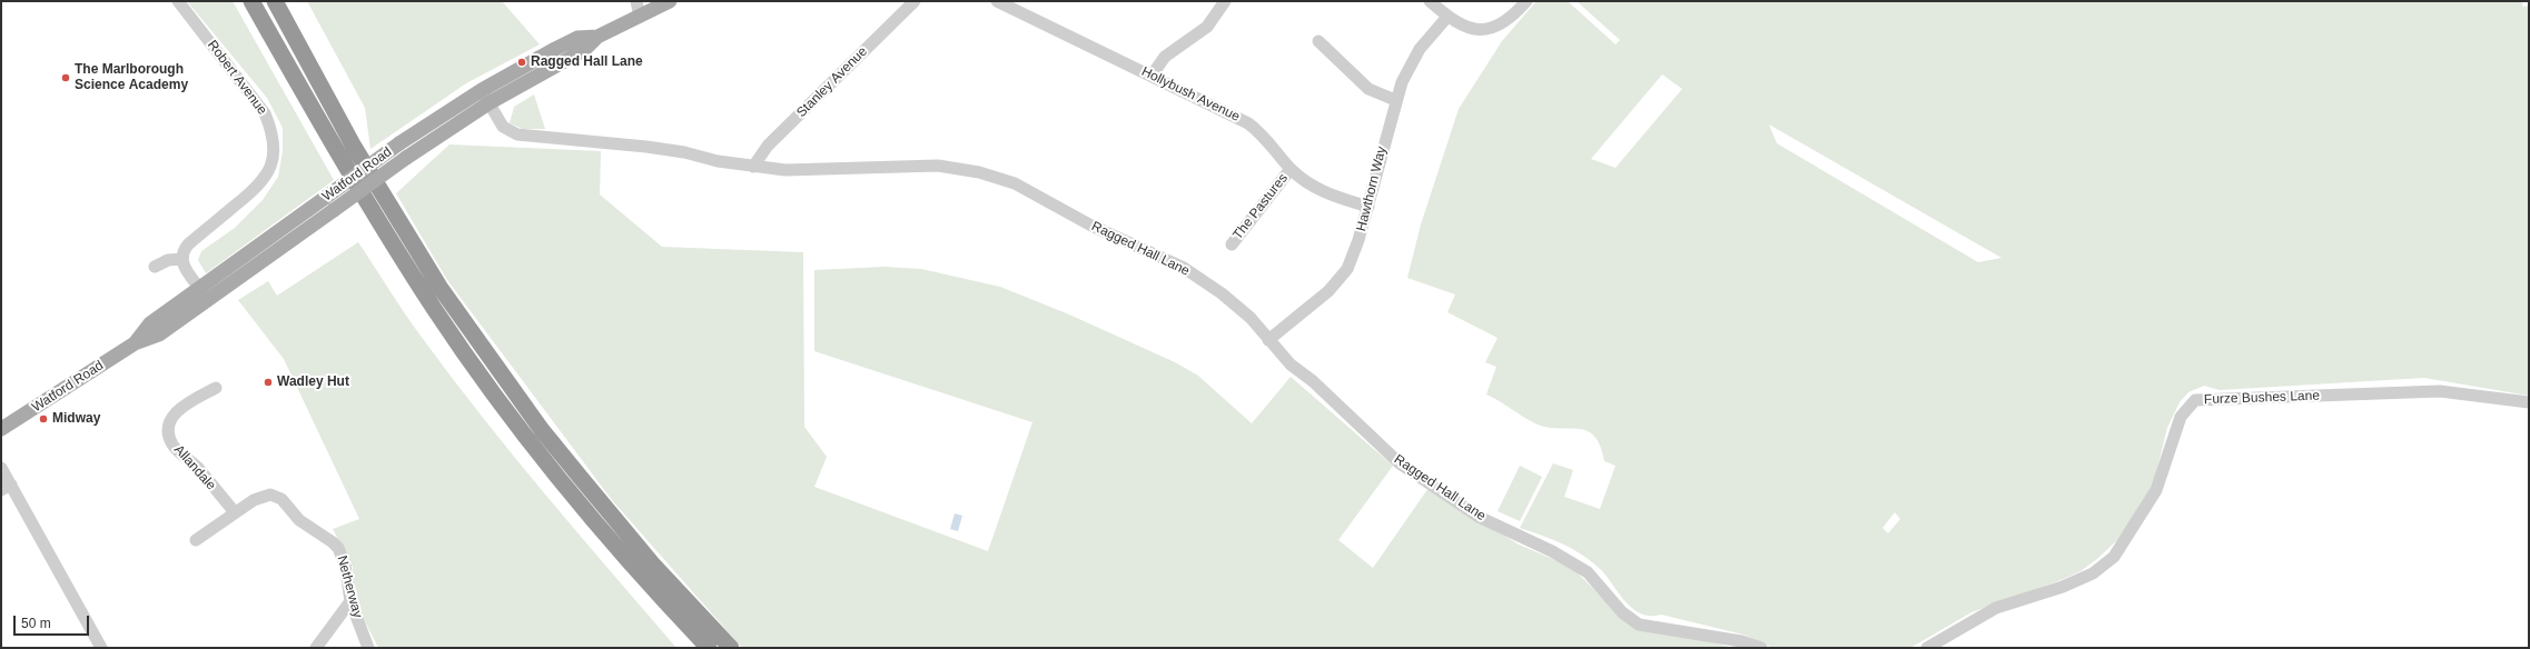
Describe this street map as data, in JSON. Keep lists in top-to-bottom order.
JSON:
{
  "streets": {
    "main road": ["Watford Road"],
    "street": [
      "Robert Avenue",
      "Stanley Avenue",
      "Hollybush Avenue",
      "Hawthorn Way",
      "The Pastures",
      "Ragged Hall Lane",
      "Furze Bushes Lane",
      "Allandale",
      "Netherway"
    ]
  },
  "crossings": [
    ["Stanley Avenue", "Ragged Hall Lane"],
    ["Hollybush Avenue", "Hawthorn Way"],
    ["Hollybush Avenue", "The Pastures"],
    ["Watford Road", "Ragged Hall Lane"],
    ["Hawthorn Way", "Ragged Hall Lane"],
    ["Allandale", "Netherway"]
  ],
  "places": [
    "Ragged Hall Lane",
    "The Marlborough Science Academy",
    "Wadley Hut",
    "Midway"
  ],
  "scale_bar": "50 m"
}
